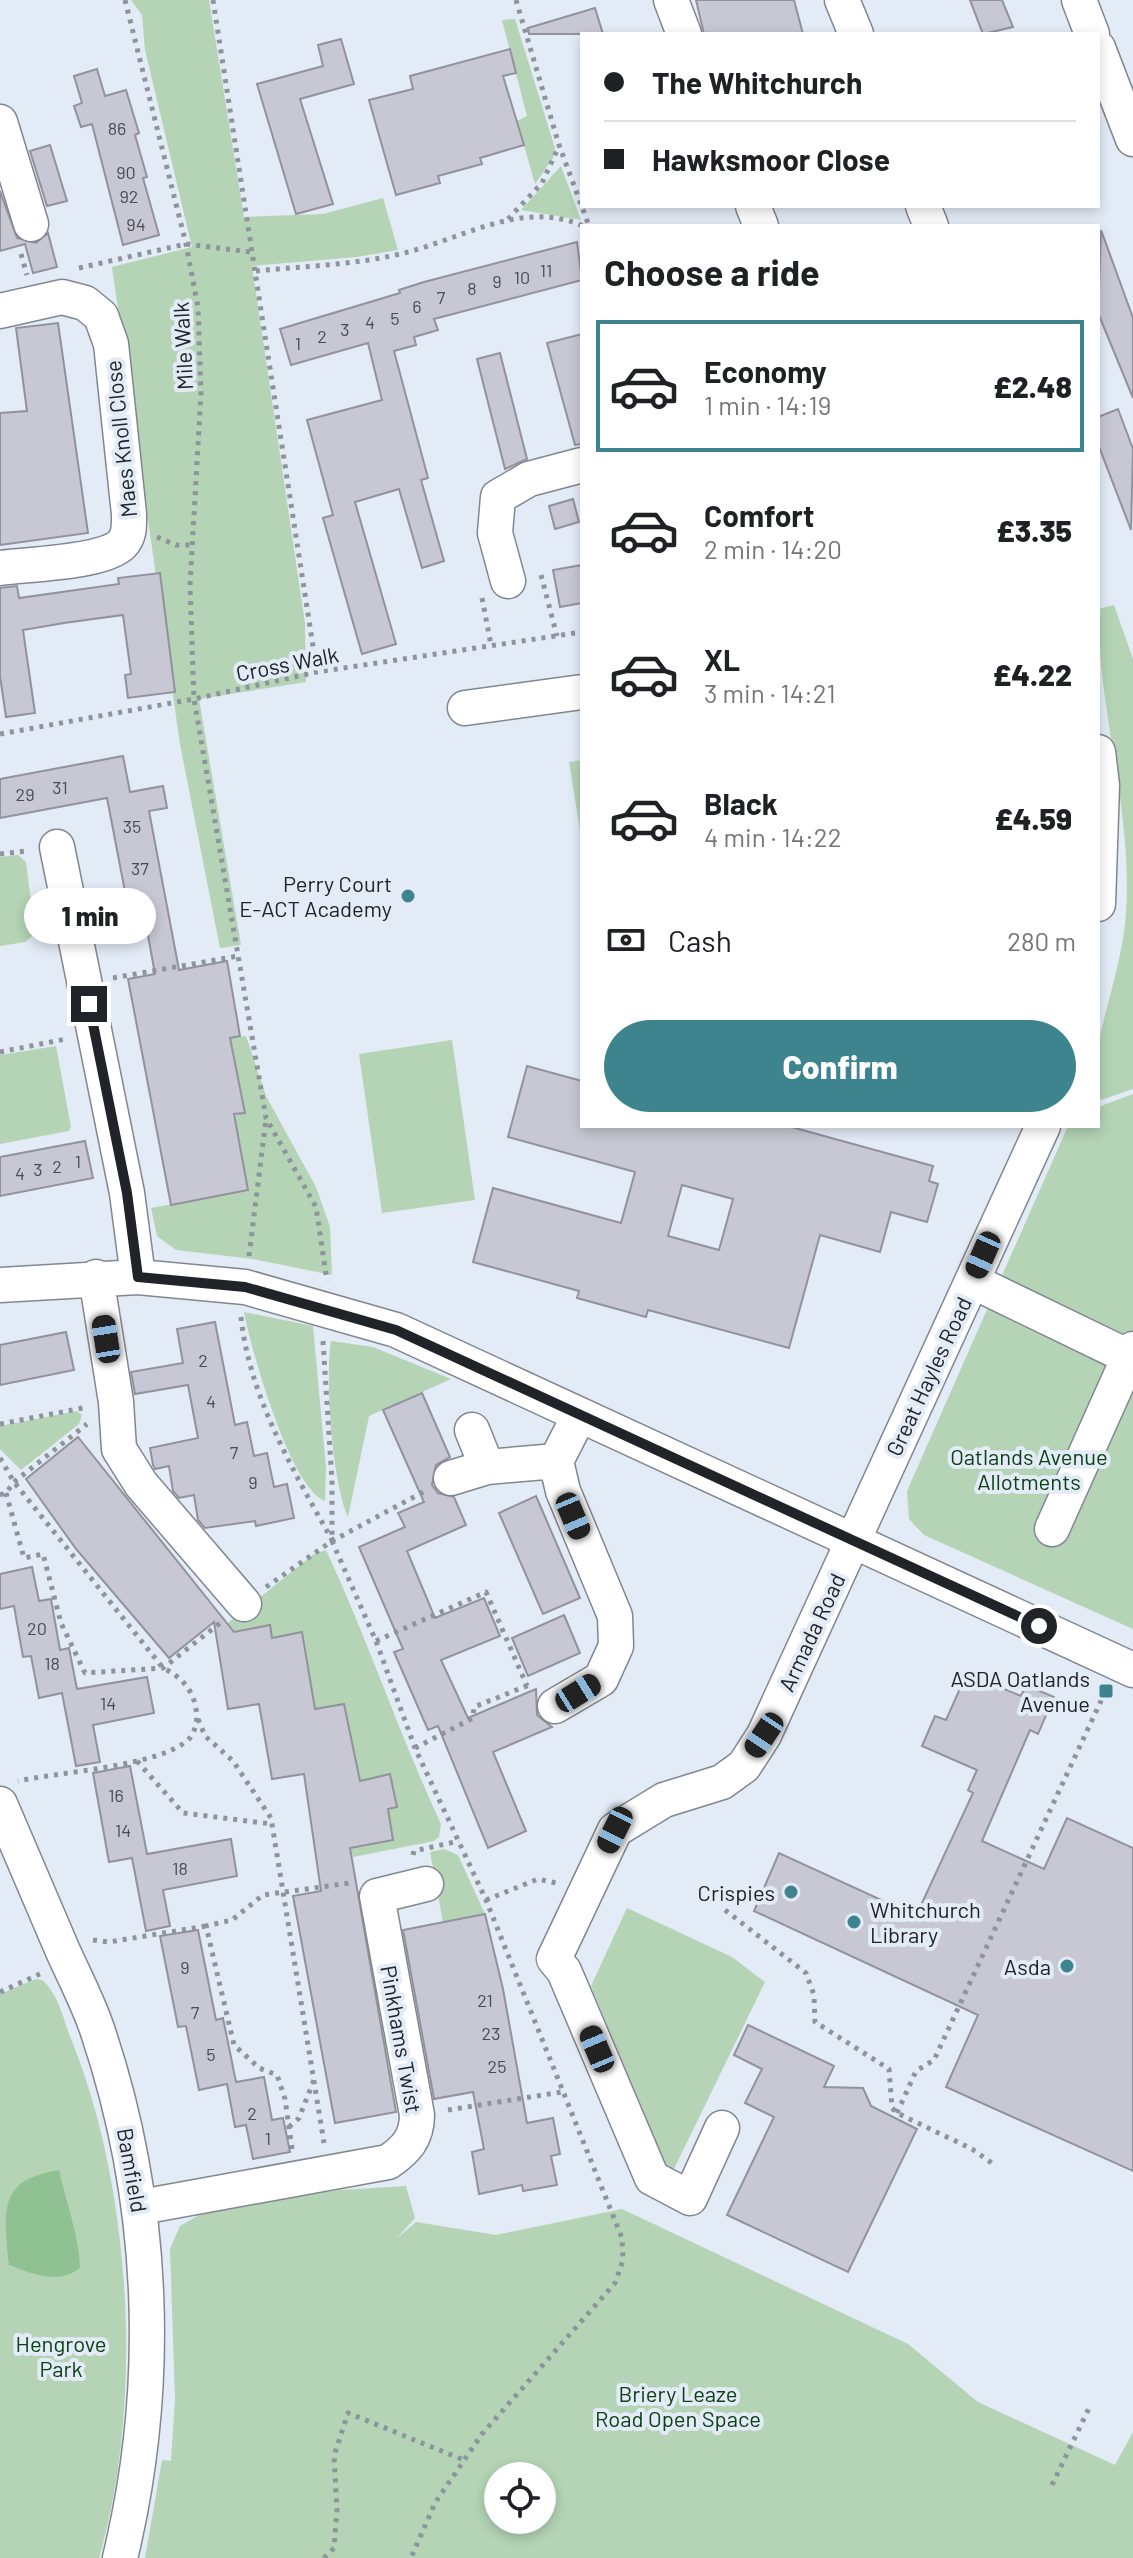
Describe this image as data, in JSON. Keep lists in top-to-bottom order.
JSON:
{
  "streets": {
    "street": [
      "Maes Knoll Close",
      "Great Hayles Road",
      "Armada Road",
      "Pinkhams Twist",
      "Bamfield"
    ],
    "path": ["Mile Walk", "Cross Walk"]
  },
  "crossings": [
    ["Mile Walk", "Cross Walk"],
    ["Great Hayles Road", "Armada Road"],
    ["Pinkhams Twist", "Bamfield"]
  ],
  "parks": ["Oatlands Avenue Allotments", "Hengrove Park", "Briery Leaze Road Open Space"],
  "places": {
    "other": [
      "Perry Court E-ACT Academy",
      "Crispies",
      "Whitchurch Library",
      "Asda"
    ],
    "transit": ["ASDA Oatlands Avenue"]
  },
  "house_numbers": [
    "86",
    "90",
    "92",
    "94",
    "11",
    "10",
    "9",
    "8",
    "7",
    "6",
    "5",
    "4",
    "3",
    "2",
    "1",
    "31",
    "29",
    "35",
    "37",
    "1",
    "2",
    "3",
    "4",
    "2",
    "4",
    "7",
    "9",
    "20",
    "18",
    "14",
    "16",
    "14",
    "18",
    "9",
    "21",
    "7",
    "23",
    "5",
    "25",
    "2",
    "1"
  ],
  "page": {
    "banner": ["The Whitchurch", "Hawksmoor Close"],
    "heading": "Choose a ride",
    "list": [
      {
        "name": "Economy",
        "note": "1 min · 14:19",
        "value": "£2.48"
      },
      {
        "name": "Comfort",
        "note": "2 min · 14:20",
        "value": "£3.35"
      },
      {
        "name": "XL",
        "note": "3 min · 14:21",
        "value": "£4.22"
      },
      {
        "name": "Black",
        "note": "4 min · 14:22",
        "value": "£4.59"
      }
    ],
    "bubble": "1 min",
    "pay": ["Cash", "280 m"],
    "buttons": "Confirm"
  }
}
